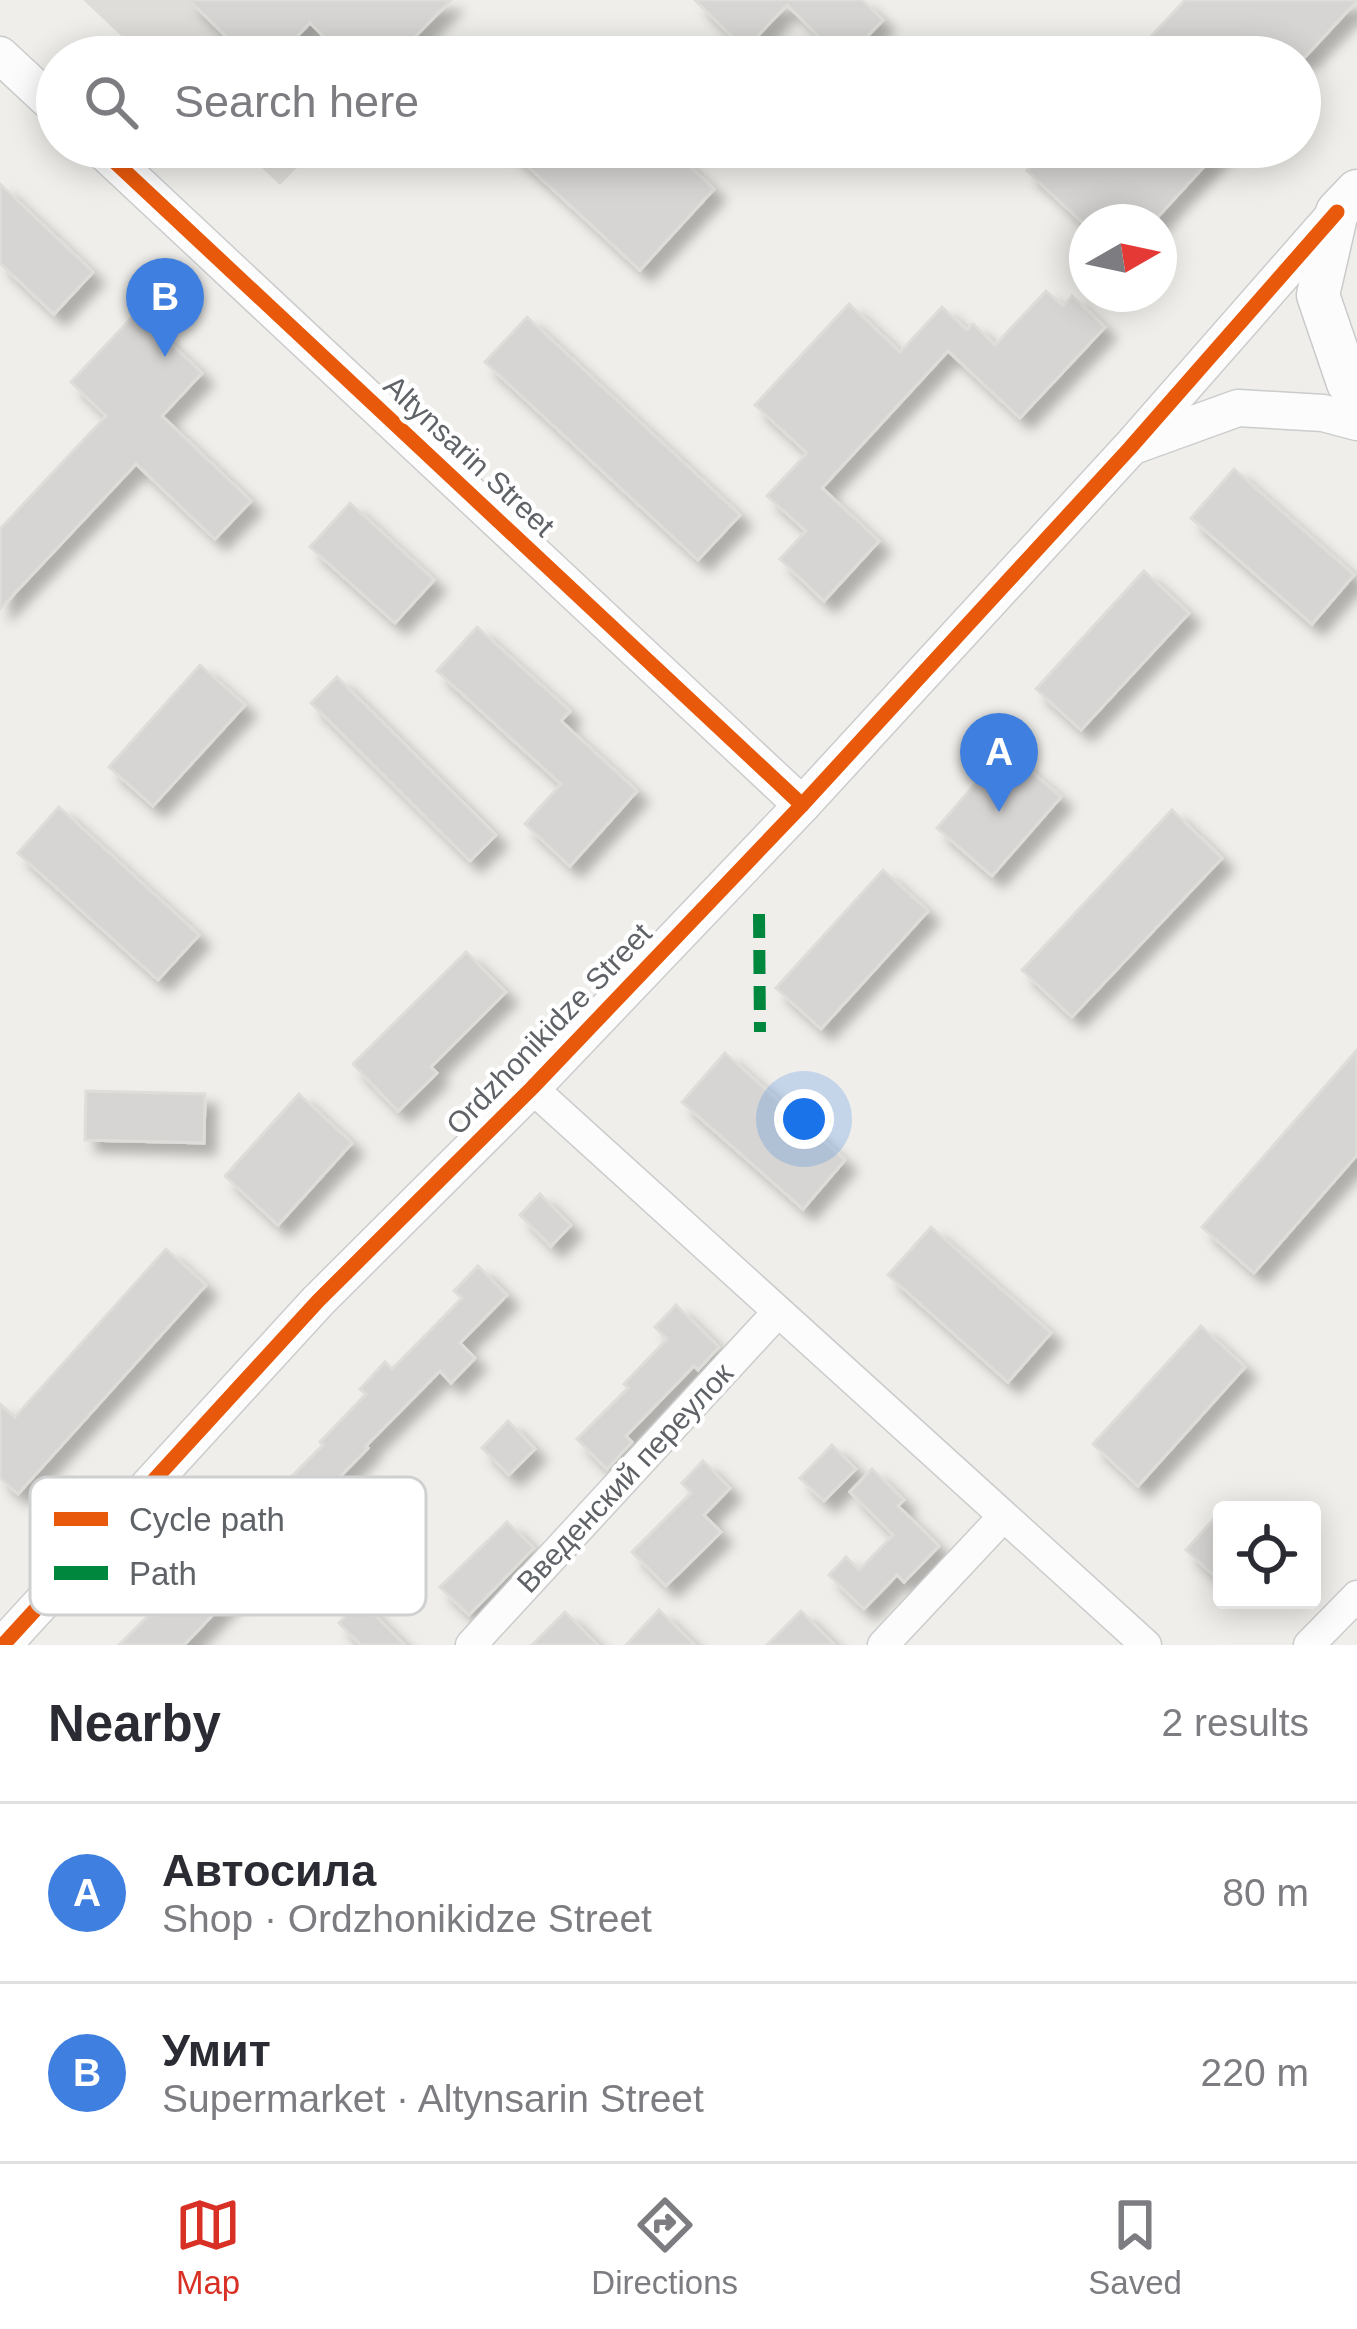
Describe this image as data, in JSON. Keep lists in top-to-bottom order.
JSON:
{
  "streets": {
    "street": ["Altynsarin Street", "Ordzhonikidze Street", "Введенский переулок"]
  },
  "crossings": [
    ["Altynsarin Street", "Ordzhonikidze Street"]
  ],
  "legend": ["Cycle path", "Path"],
  "north": "right",
  "page": {
    "search": "Search here",
    "pins": ["B", "A"],
    "heading": ["Nearby", "2 results"],
    "list": [
      {
        "mark": "A",
        "name": "Автосила",
        "note": "Shop · Ordzhonikidze Street",
        "value": "80 m"
      },
      {
        "mark": "B",
        "name": "Умит",
        "note": "Supermarket · Altynsarin Street",
        "value": "220 m"
      }
    ],
    "nav": ["Map", "Directions", "Saved"]
  }
}
